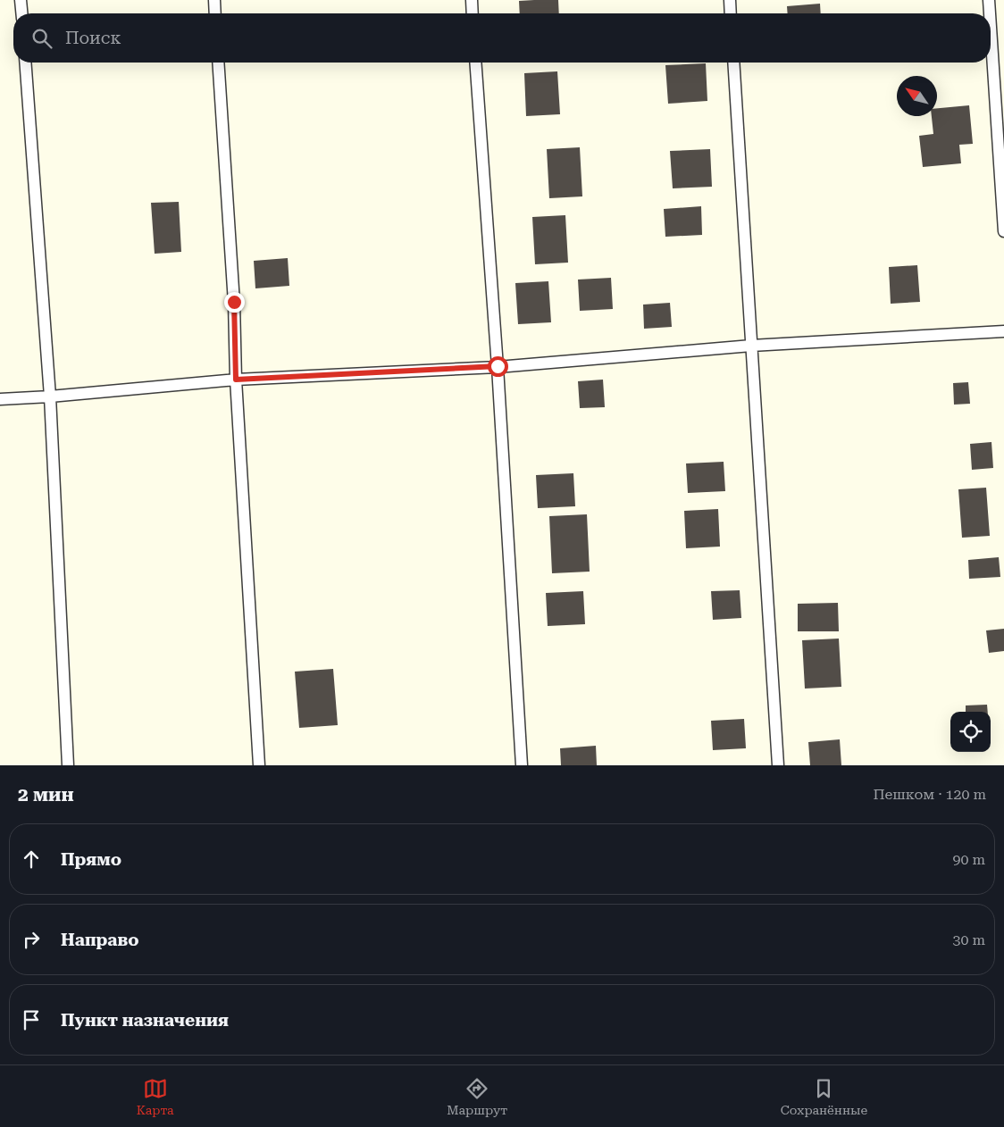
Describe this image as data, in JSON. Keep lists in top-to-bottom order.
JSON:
{
  "north": "top left",
  "page": {
    "search": "Поиск",
    "heading": ["2 мин", "Пешком · 120 m"],
    "list": [
      ["Прямо", "90 m"],
      ["Направо", "30 m"],
      "Пункт назначения"
    ],
    "nav": ["Карта", "Маршрут", "Сохранённые"]
  }
}
